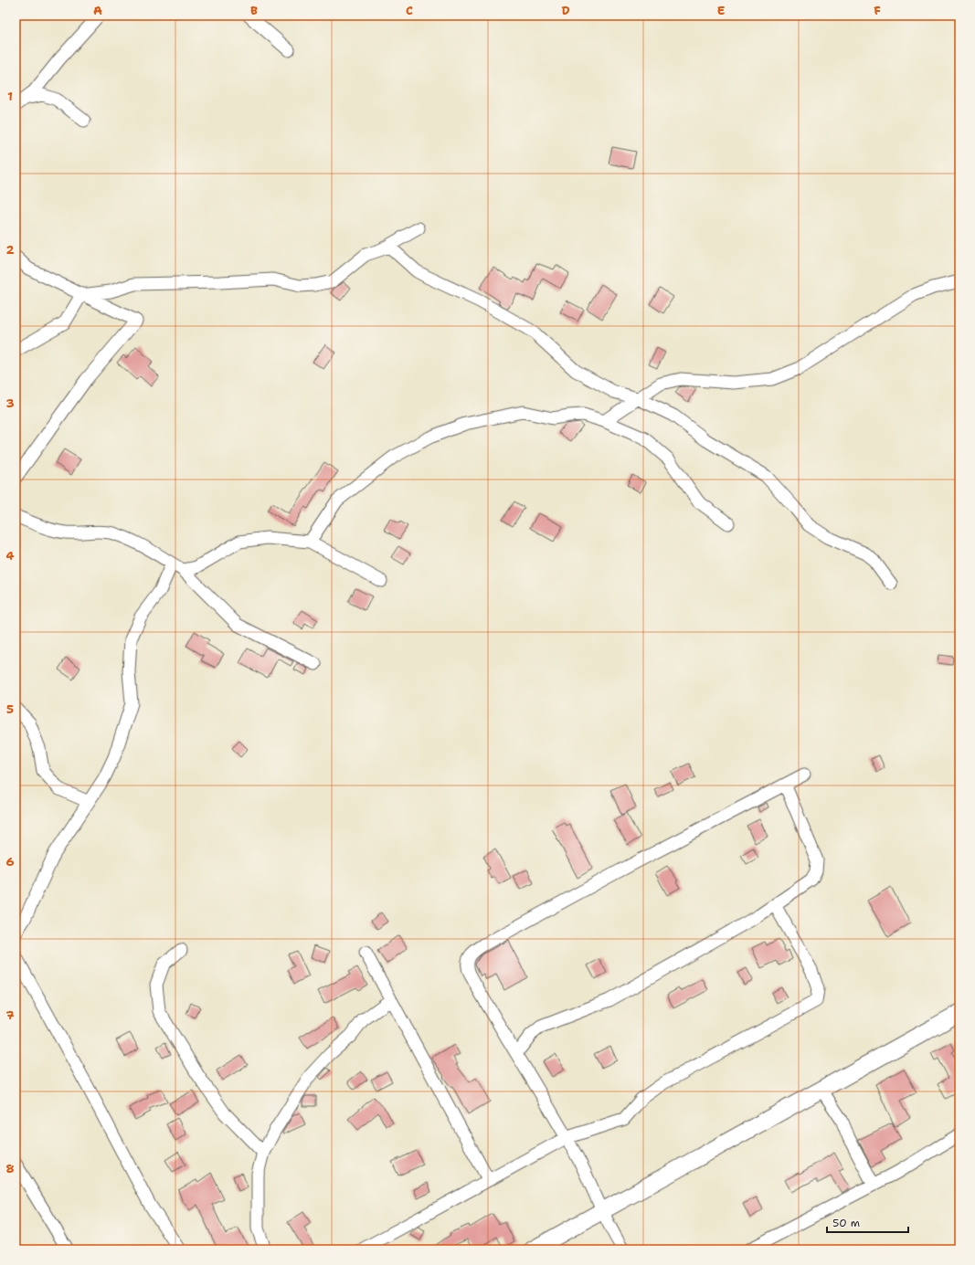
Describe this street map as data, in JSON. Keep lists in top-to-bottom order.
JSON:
{
  "scale_bar": "50 m",
  "grid": {
    "columns": [
      "A",
      "B",
      "C",
      "D",
      "E",
      "F"
    ],
    "rows": [
      "1",
      "2",
      "3",
      "4",
      "5",
      "6",
      "7",
      "8"
    ]
  }
}
